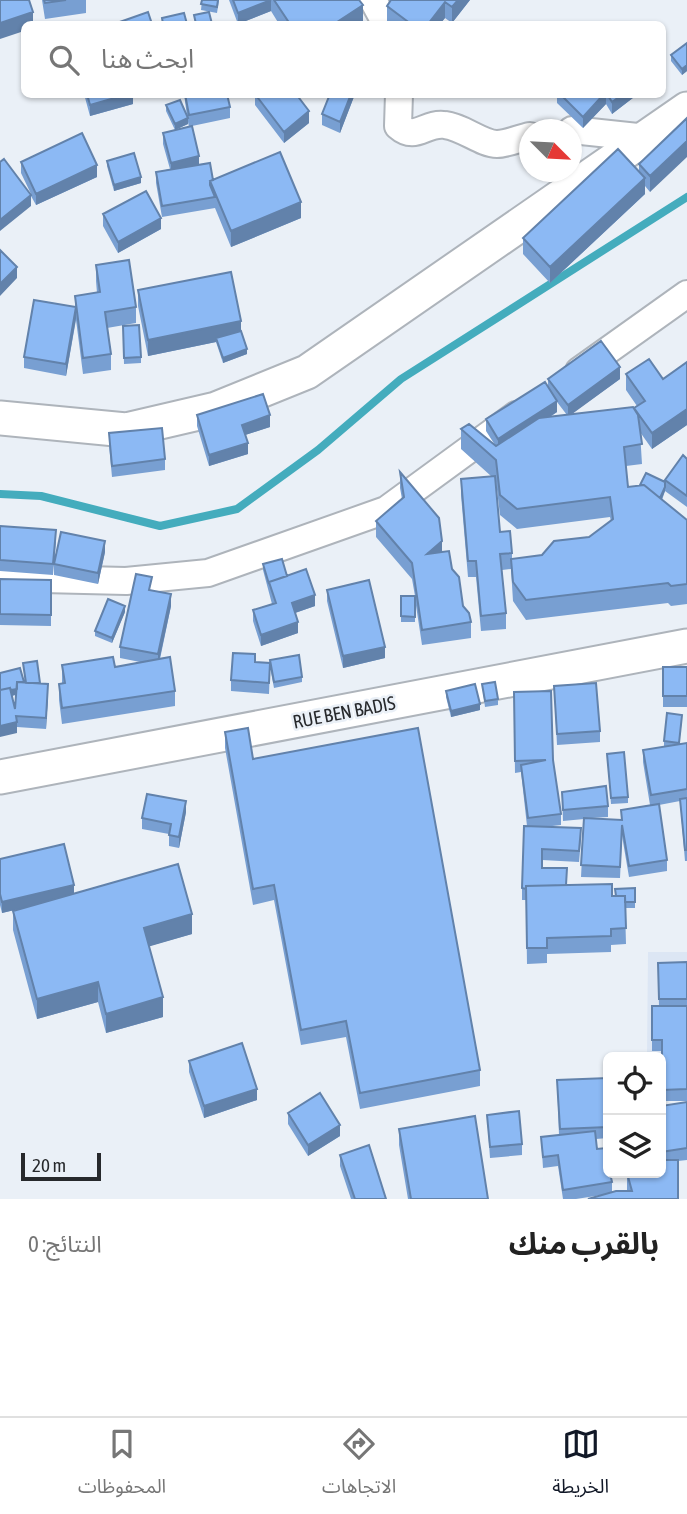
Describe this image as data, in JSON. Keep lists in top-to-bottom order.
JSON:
{
  "streets": {
    "street": ["RUE BEN BADIS"]
  },
  "scale_bar": "20 m",
  "north": "bottom right",
  "page": {
    "search": "ابحث هنا",
    "scale": "20 m",
    "heading": ["بالقرب منك", "النتائج: 0"],
    "nav": ["الخريطة", "الاتجاهات", "المحفوظات"]
  }
}
